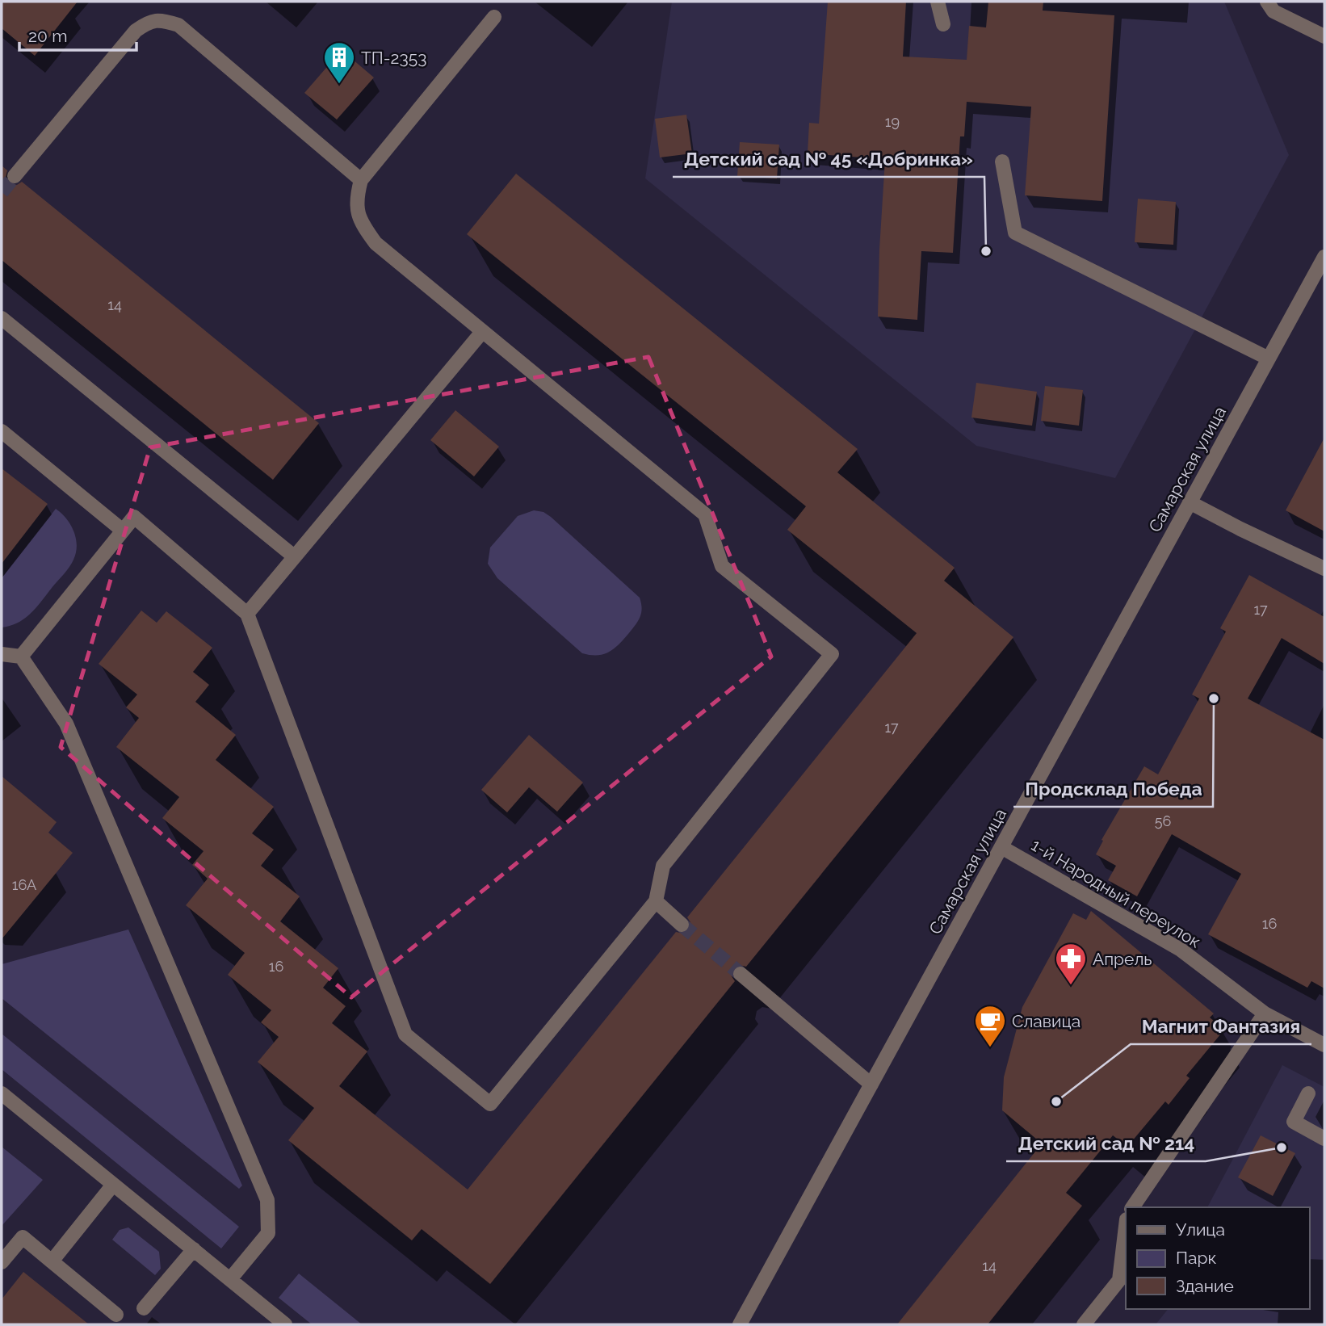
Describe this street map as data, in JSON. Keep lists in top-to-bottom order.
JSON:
{
  "streets": {
    "street": ["Самарская улица", "1-й Народный переулок"]
  },
  "crossings": [
    ["Самарская улица", "1-й Народный переулок"]
  ],
  "places": {
    "building": ["ТП-2353"],
    "other": [
      "Детский сад № 45 «Добринка»",
      "Продсклад Победа",
      "Магнит Фантазия",
      "Детский сад № 214"
    ],
    "pharmacy": ["Апрель"],
    "cafe": ["Славица"]
  },
  "house_numbers": [
    "19",
    "14",
    "17",
    "17",
    "56",
    "16А",
    "16",
    "16",
    "14"
  ],
  "legend": ["Улица", "Парк", "Здание"],
  "scale_bar": "20 m"
}
